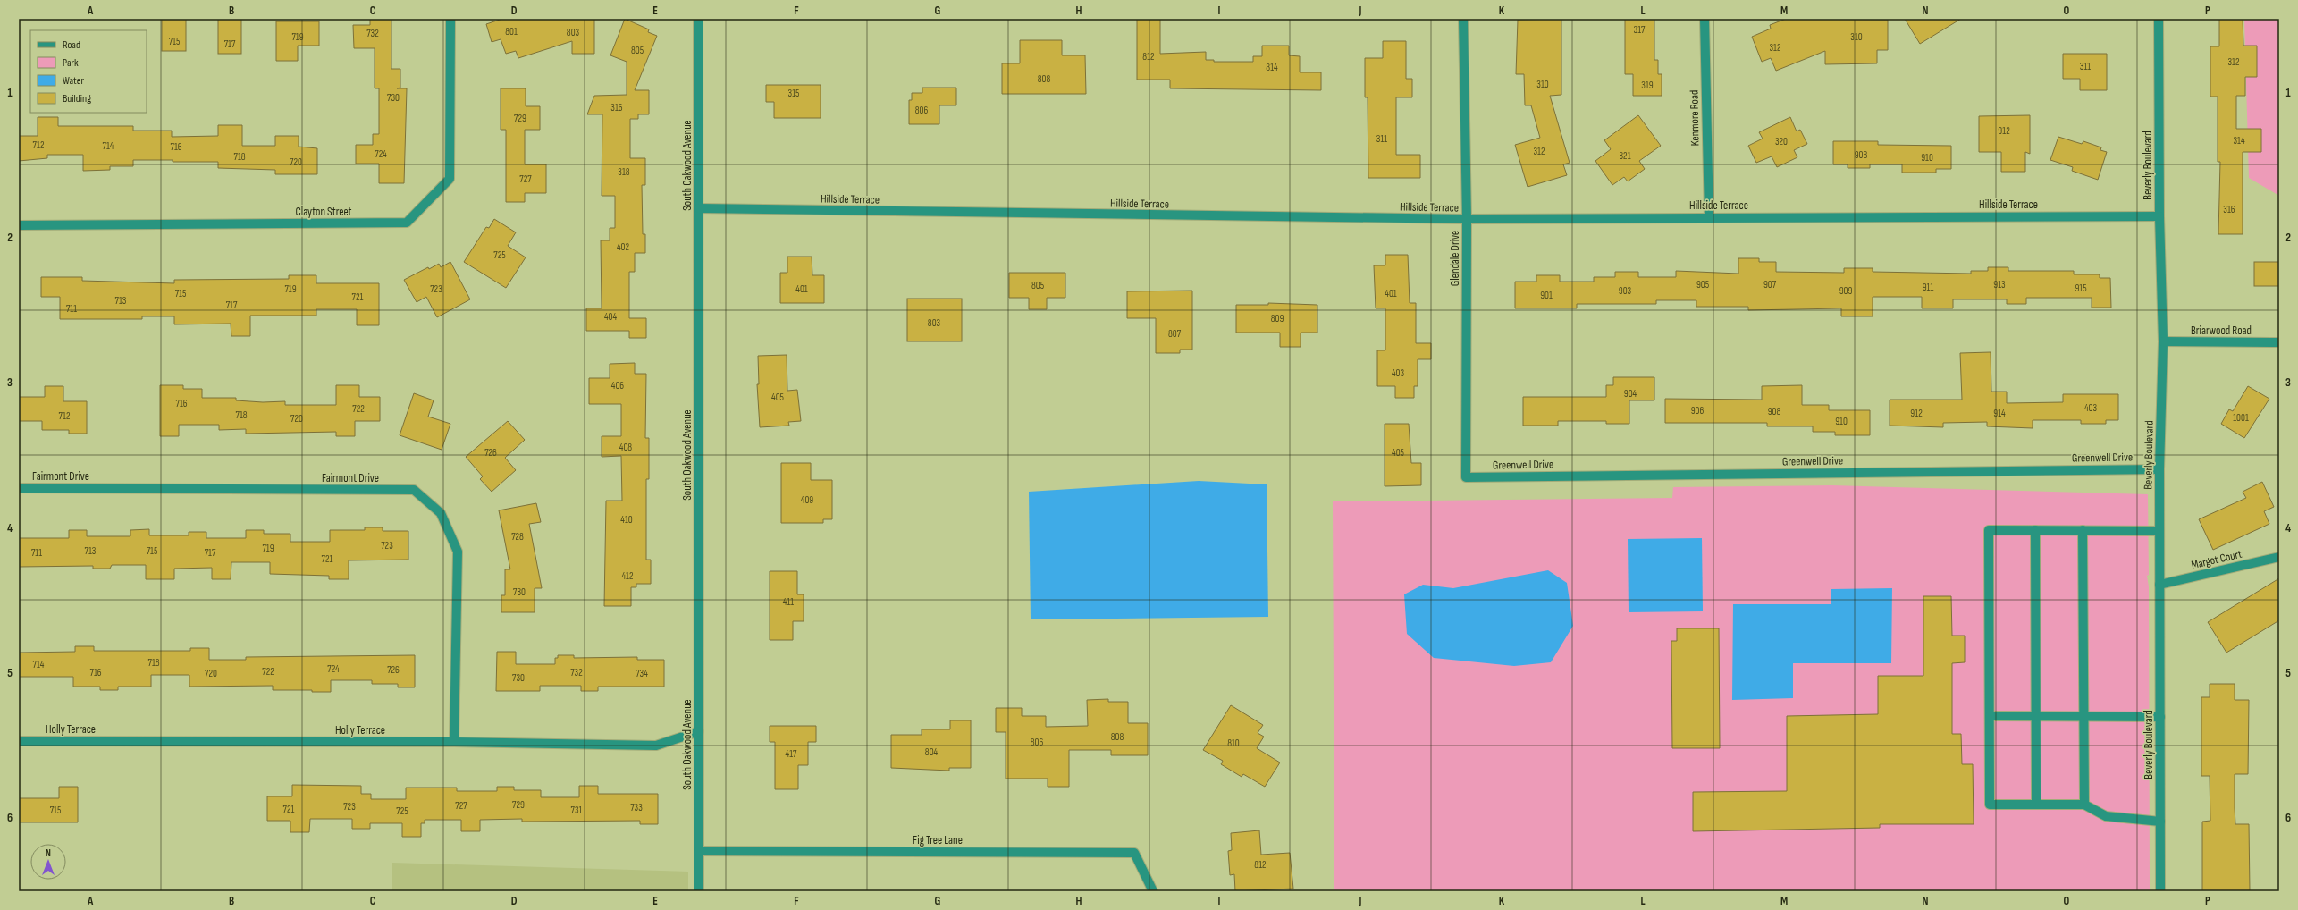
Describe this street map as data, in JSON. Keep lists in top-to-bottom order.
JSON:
{
  "streets": {
    "street": [
      "Kenmore Road",
      "South Oakwood Avenue",
      "Beverly Boulevard",
      "Hillside Terrace",
      "Clayton Street",
      "Glendale Drive",
      "Briarwood Road",
      "Greenwell Drive",
      "Fairmont Drive",
      "Margot Court",
      "Holly Terrace",
      "Fig Tree Lane"
    ]
  },
  "crossings": [
    ["Kenmore Road", "Hillside Terrace"],
    ["South Oakwood Avenue", "Hillside Terrace"],
    ["South Oakwood Avenue", "Holly Terrace"],
    ["South Oakwood Avenue", "Fig Tree Lane"],
    ["Beverly Boulevard", "Hillside Terrace"],
    ["Beverly Boulevard", "Briarwood Road"],
    ["Beverly Boulevard", "Greenwell Drive"],
    ["Beverly Boulevard", "Margot Court"],
    ["Hillside Terrace", "Glendale Drive"],
    ["Glendale Drive", "Greenwell Drive"],
    ["Fairmont Drive", "Holly Terrace"]
  ],
  "house_numbers": [
    "317",
    "801",
    "803",
    "732",
    "719",
    "310",
    "715",
    "717",
    "312",
    "805",
    "812",
    "312",
    "311",
    "814",
    "808",
    "310",
    "319",
    "315",
    "730",
    "316",
    "806",
    "729",
    "912",
    "311",
    "314",
    "320",
    "712",
    "714",
    "716",
    "312",
    "724",
    "908",
    "321",
    "718",
    "910",
    "720",
    "318",
    "727",
    "316",
    "402",
    "725",
    "905",
    "907",
    "913",
    "805",
    "911",
    "915",
    "719",
    "723",
    "401",
    "903",
    "909",
    "715",
    "401",
    "901",
    "721",
    "713",
    "717",
    "711",
    "404",
    "809",
    "803",
    "807",
    "403",
    "406",
    "904",
    "405",
    "716",
    "403",
    "722",
    "906",
    "908",
    "912",
    "914",
    "718",
    "712",
    "1001",
    "720",
    "910",
    "408",
    "726",
    "405",
    "409",
    "410",
    "728",
    "723",
    "719",
    "713",
    "715",
    "711",
    "717",
    "721",
    "412",
    "730",
    "411",
    "718",
    "714",
    "724",
    "726",
    "722",
    "716",
    "732",
    "720",
    "734",
    "730",
    "808",
    "806",
    "810",
    "804",
    "417",
    "729",
    "727",
    "723",
    "733",
    "721",
    "715",
    "731",
    "725",
    "812"
  ],
  "legend": [
    "Road",
    "Park",
    "Water",
    "Building"
  ],
  "north": "top",
  "grid": {
    "columns": [
      "A",
      "B",
      "C",
      "D",
      "E",
      "F",
      "G",
      "H",
      "I",
      "J",
      "K",
      "L",
      "M",
      "N",
      "O",
      "P"
    ],
    "rows": [
      "1",
      "2",
      "3",
      "4",
      "5",
      "6"
    ]
  }
}
